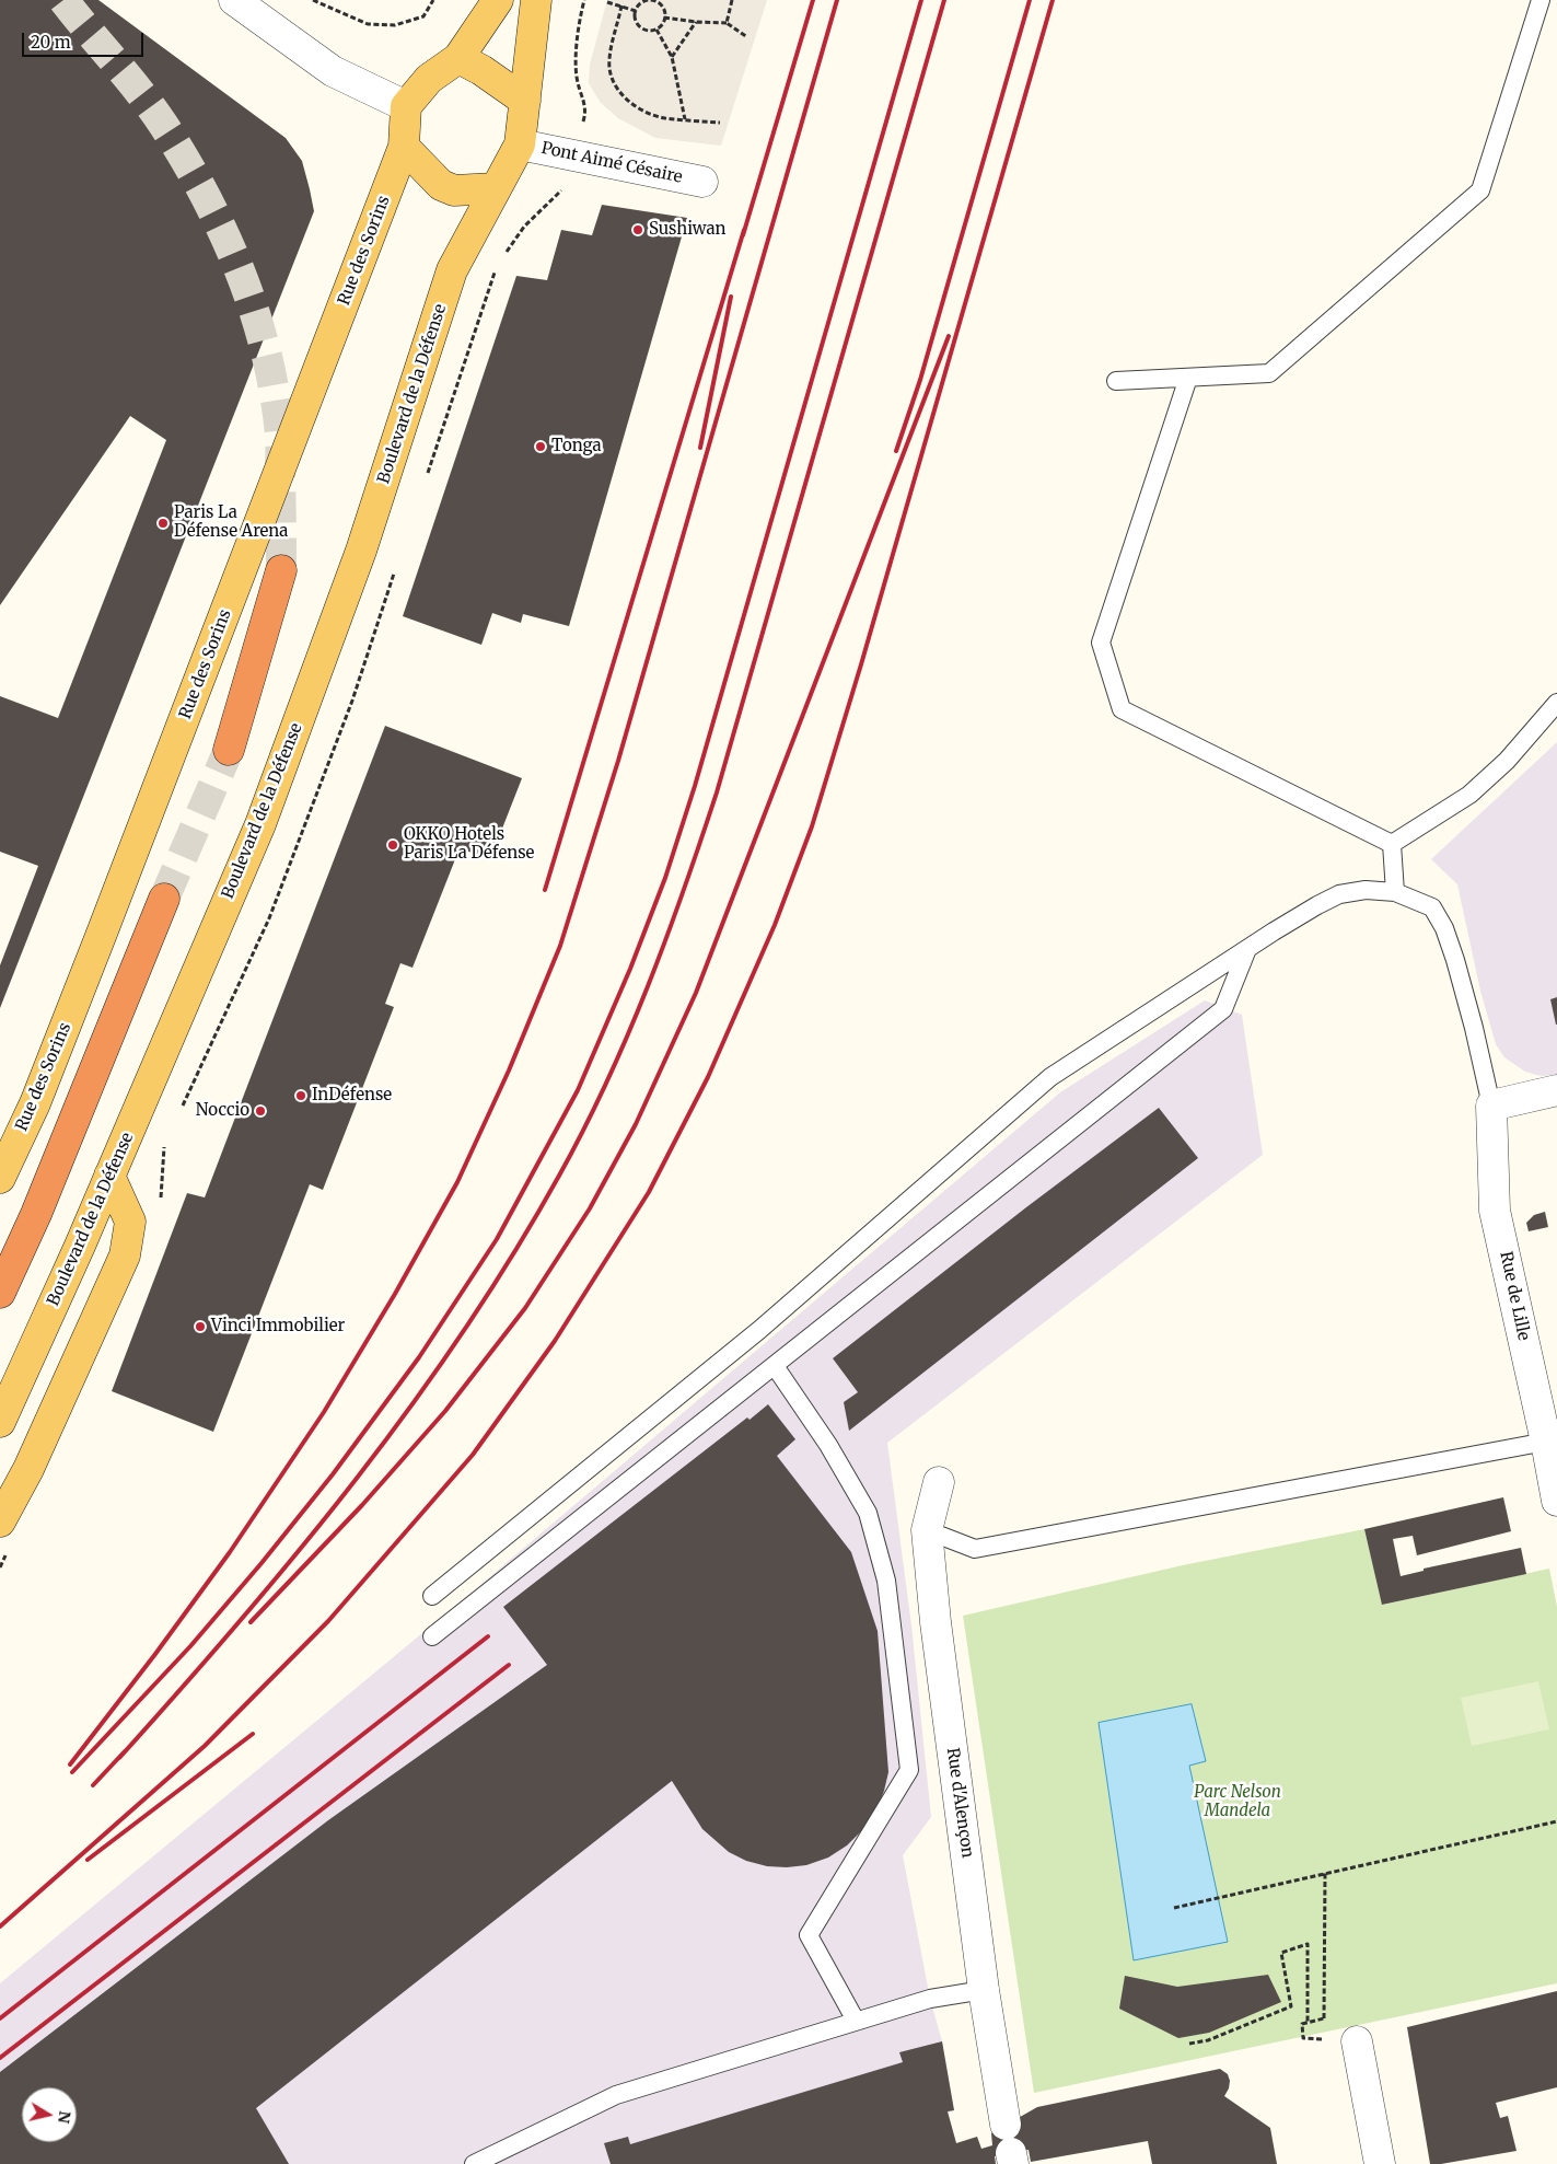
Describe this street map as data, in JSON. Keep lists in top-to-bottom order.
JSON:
{
  "streets": {
    "main road": ["Rue des Sorins", "Boulevard de la Défense"],
    "street": ["Pont Aimé Césaire", "Rue de Lille", "Rue d'Alençon"]
  },
  "crossings": [
    ["Pont Aimé Césaire", "Rue des Sorins"],
    ["Pont Aimé Césaire", "Boulevard de la Défense"],
    ["Rue des Sorins", "Boulevard de la Défense"]
  ],
  "parks": ["Parc Nelson Mandela"],
  "places": [
    "Sushiwan",
    "Tonga",
    "Paris La Défense Arena",
    "OKKO Hotels Paris La Défense",
    "InDéfense",
    "Noccio",
    "Vinci Immobilier"
  ],
  "scale_bar": "20 m",
  "north": "right"
}
